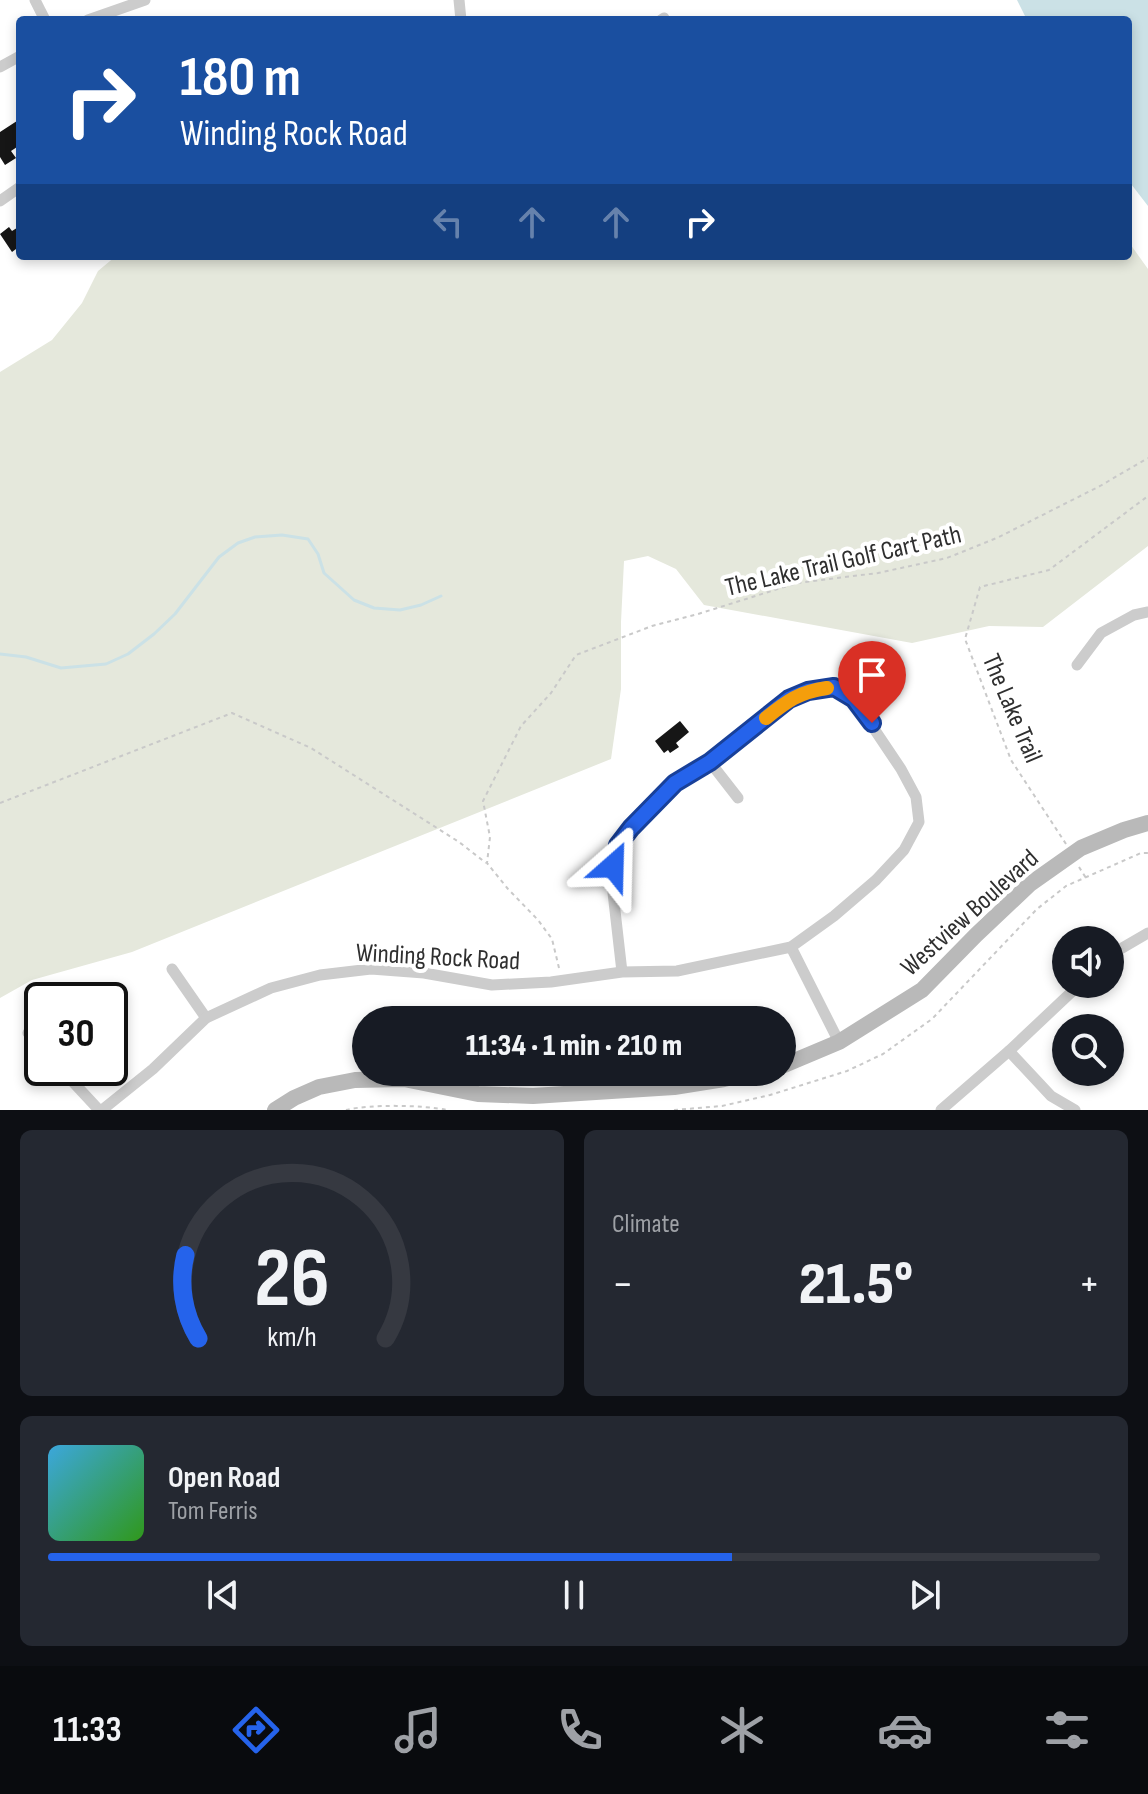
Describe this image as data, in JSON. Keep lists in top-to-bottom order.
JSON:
{
  "streets": {
    "street": ["Westview Boulevard", "Winding Rock Road"],
    "path": ["The Lake Trail Golf Cart Path", "The Lake Trail"]
  },
  "crossings": [
    ["The Lake Trail", "Westview Boulevard"]
  ],
  "page": {
    "turn": ["180 m", "Winding Rock Road"],
    "limit": "30",
    "trip": "11:34 · 1 min · 210 m",
    "tile": "Climate",
    "heat": ["−", "21.5°", "+"],
    "song": ["Open Road", "Tom Ferris"],
    "tabs": "11:33",
    "gauge": ["26", "km/h"]
  }
}
